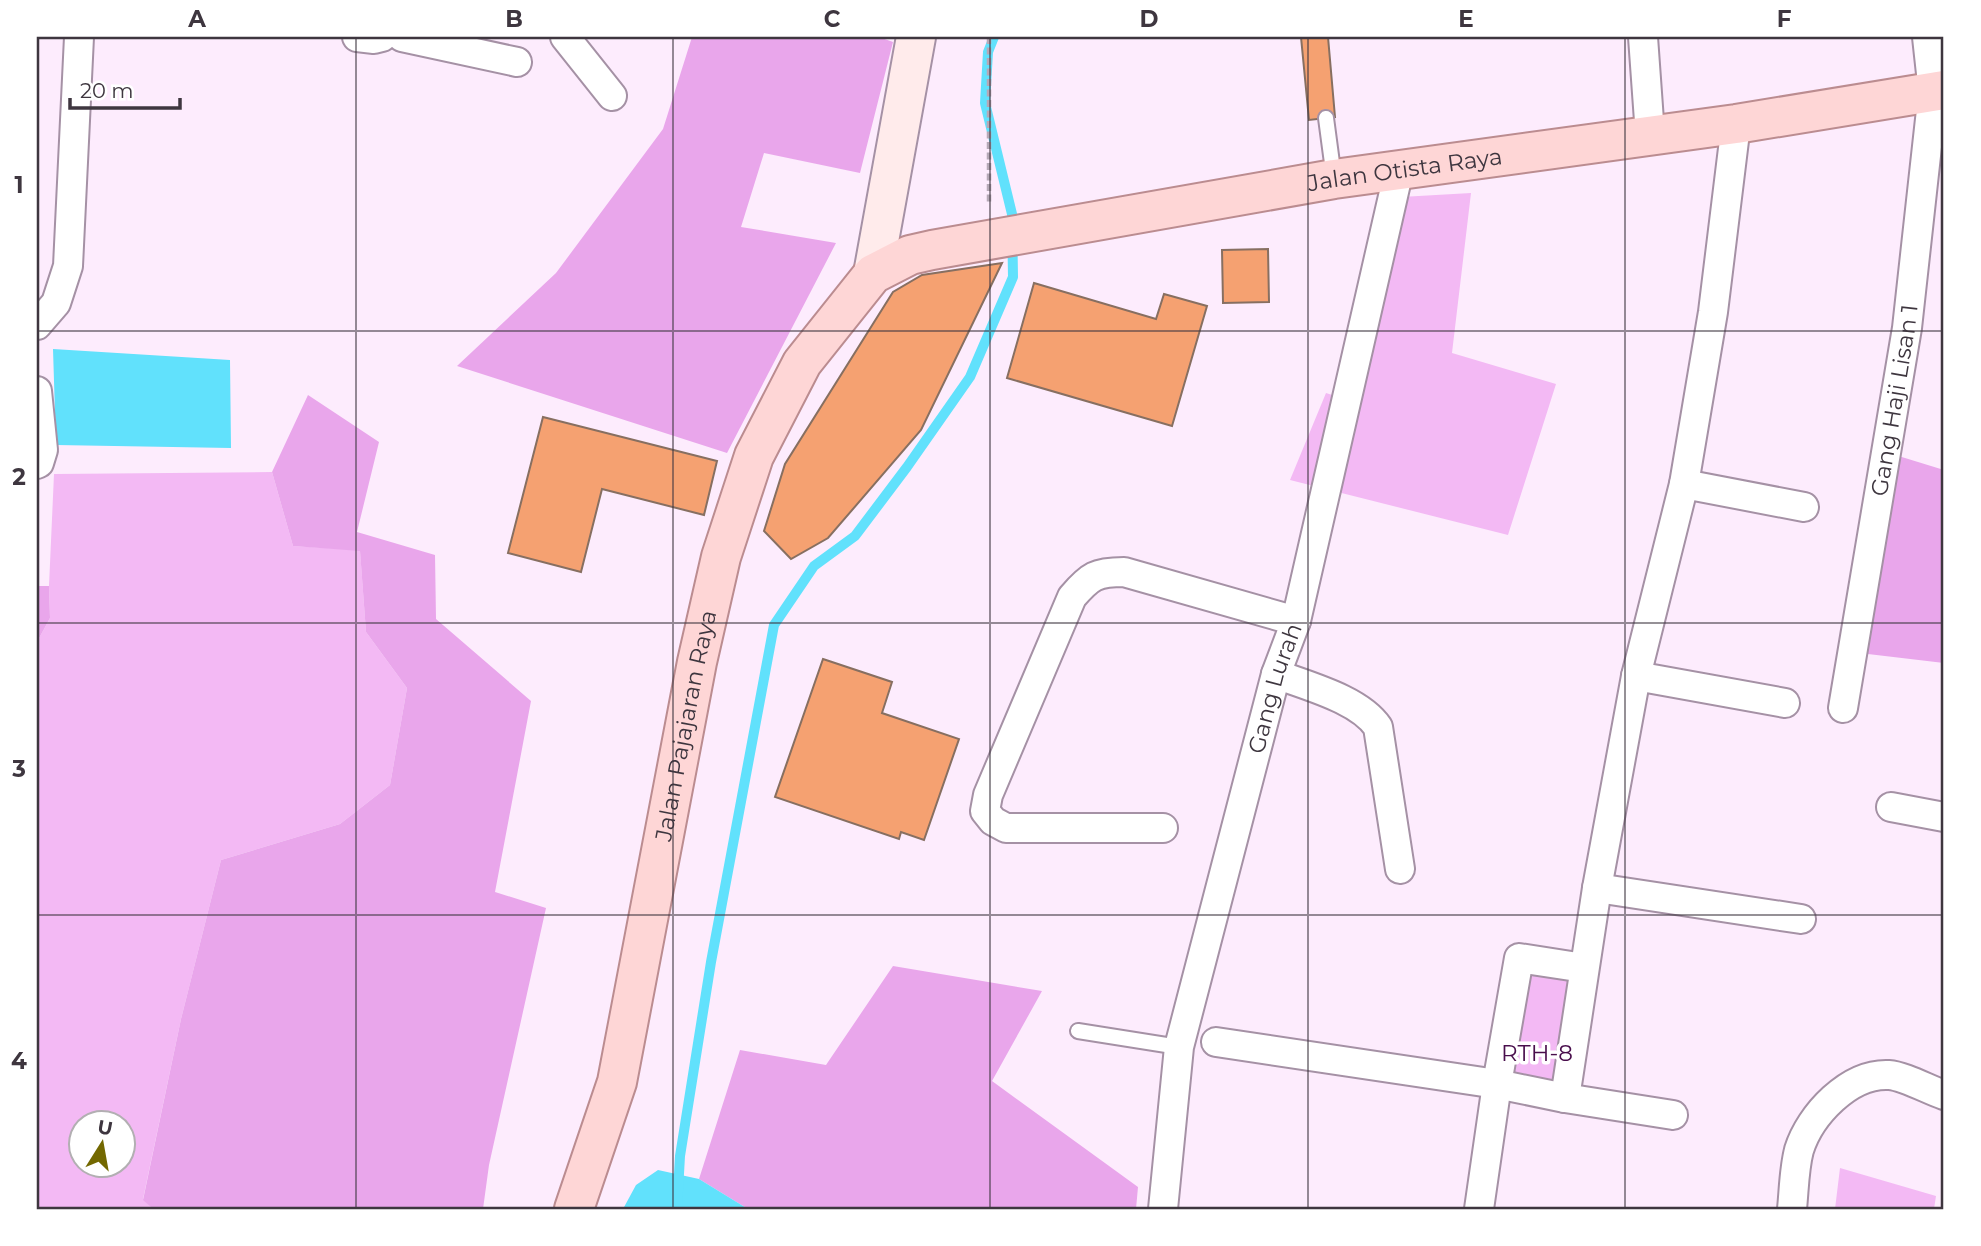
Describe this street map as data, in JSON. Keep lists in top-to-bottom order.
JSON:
{
  "streets": {
    "main road": ["Jalan Otista Raya", "Jalan Pajajaran Raya"],
    "street": ["Gang Haji Lisan 1", "Gang Lurah"]
  },
  "crossings": [
    ["Jalan Otista Raya", "Gang Haji Lisan 1"],
    ["Jalan Otista Raya", "Gang Lurah"],
    ["Jalan Otista Raya", "Jalan Pajajaran Raya"]
  ],
  "parks": ["RTH-8"],
  "scale_bar": "20 m",
  "north": "top",
  "grid": {
    "columns": [
      "A",
      "B",
      "C",
      "D",
      "E",
      "F"
    ],
    "rows": [
      "1",
      "2",
      "3",
      "4"
    ]
  }
}
